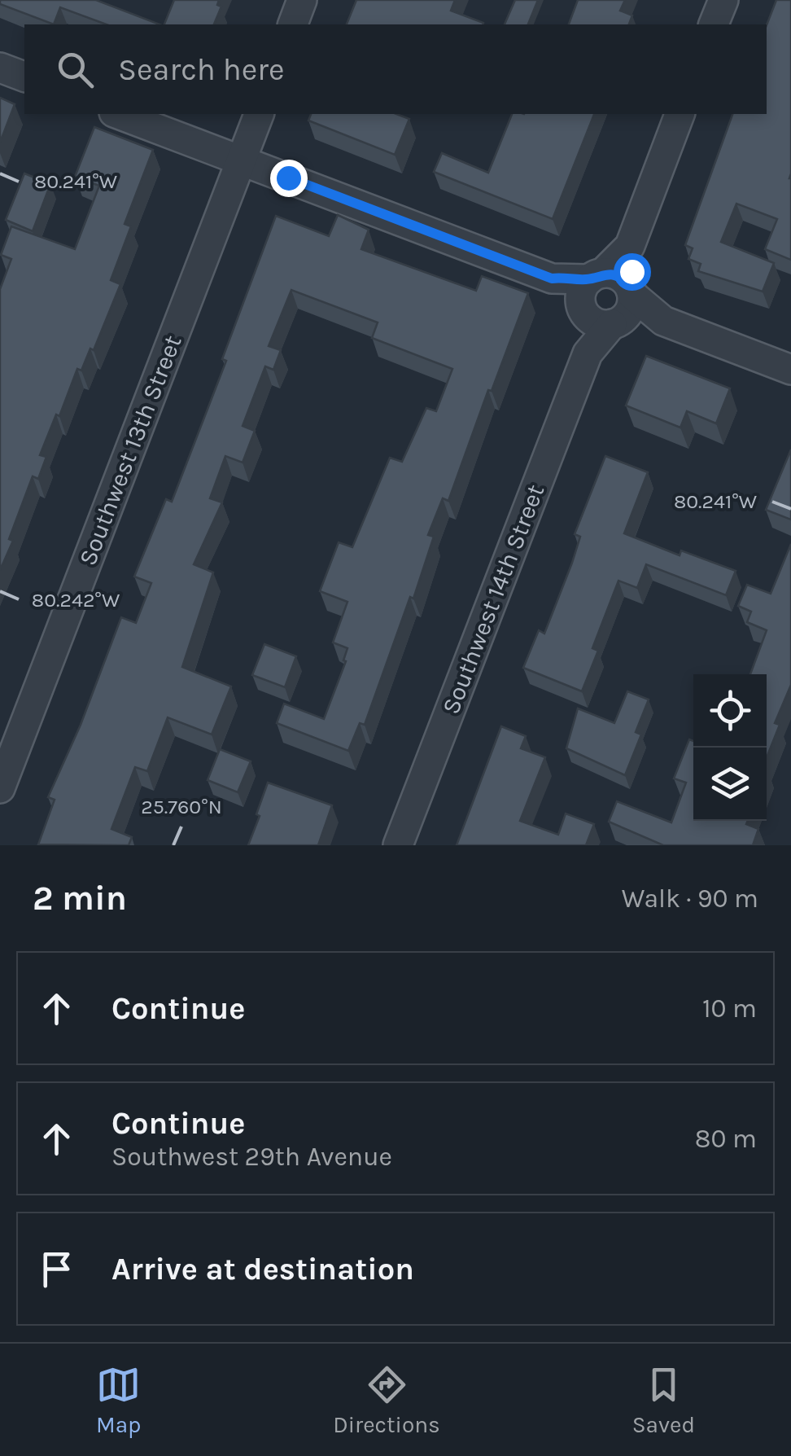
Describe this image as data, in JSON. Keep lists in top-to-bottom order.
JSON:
{
  "streets": {
    "street": ["Southwest 13th Street", "Southwest 14th Street"]
  },
  "page": {
    "search": "Search here",
    "heading": ["2 min", "Walk · 90 m"],
    "list": [
      ["Continue", "10 m"],
      ["Continue", "Southwest 29th Avenue", "80 m"],
      "Arrive at destination"
    ],
    "nav": ["Map", "Directions", "Saved"]
  },
  "coordinates": ["80.241°W", "80.242°W", "25.760°N"]
}
